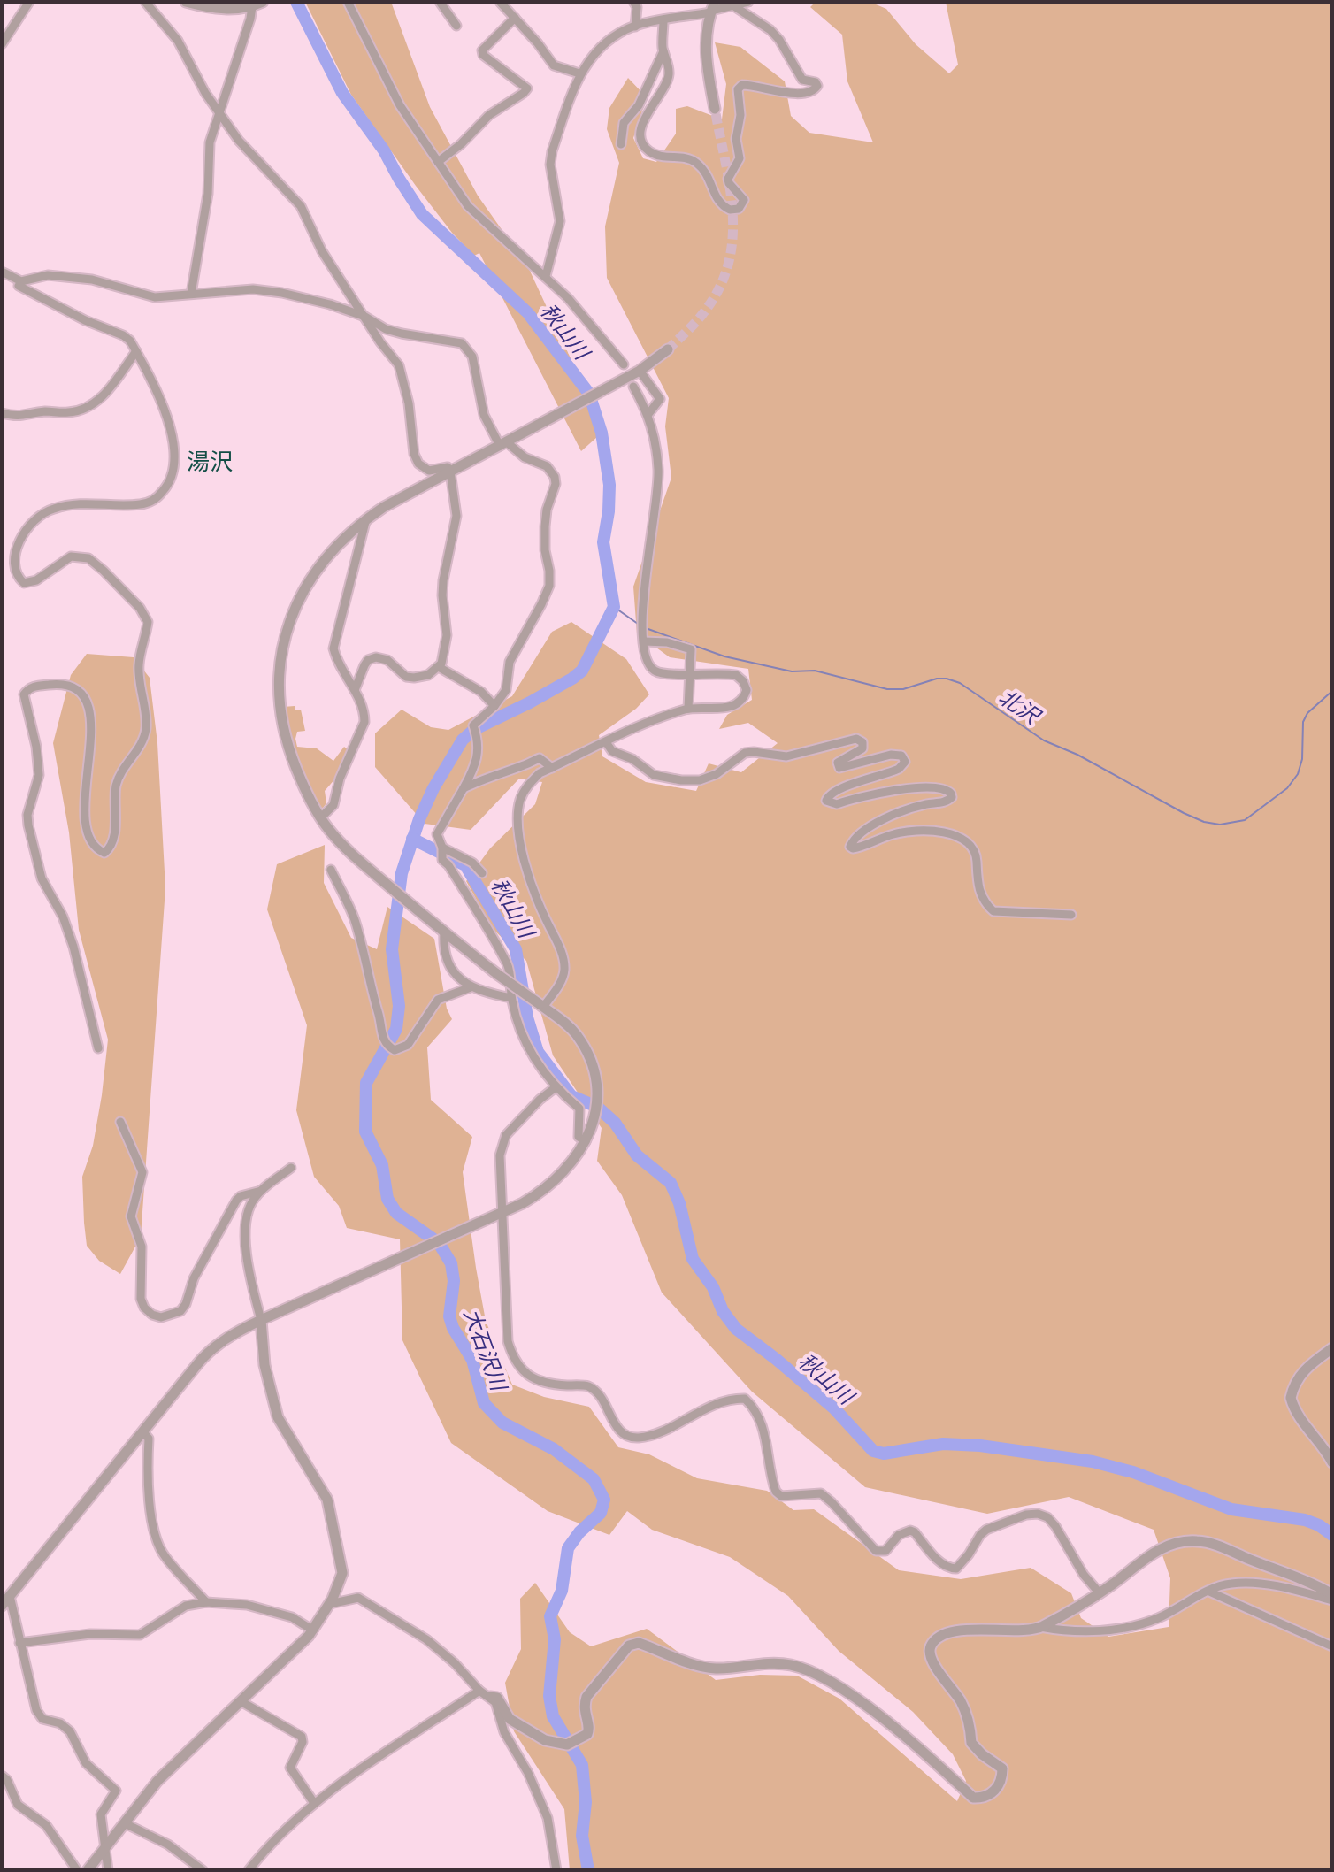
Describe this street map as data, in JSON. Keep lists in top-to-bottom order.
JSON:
{
  "districts": ["湯沢"],
  "water": ["秋山川", "北沢", "大石沢川"]
}
